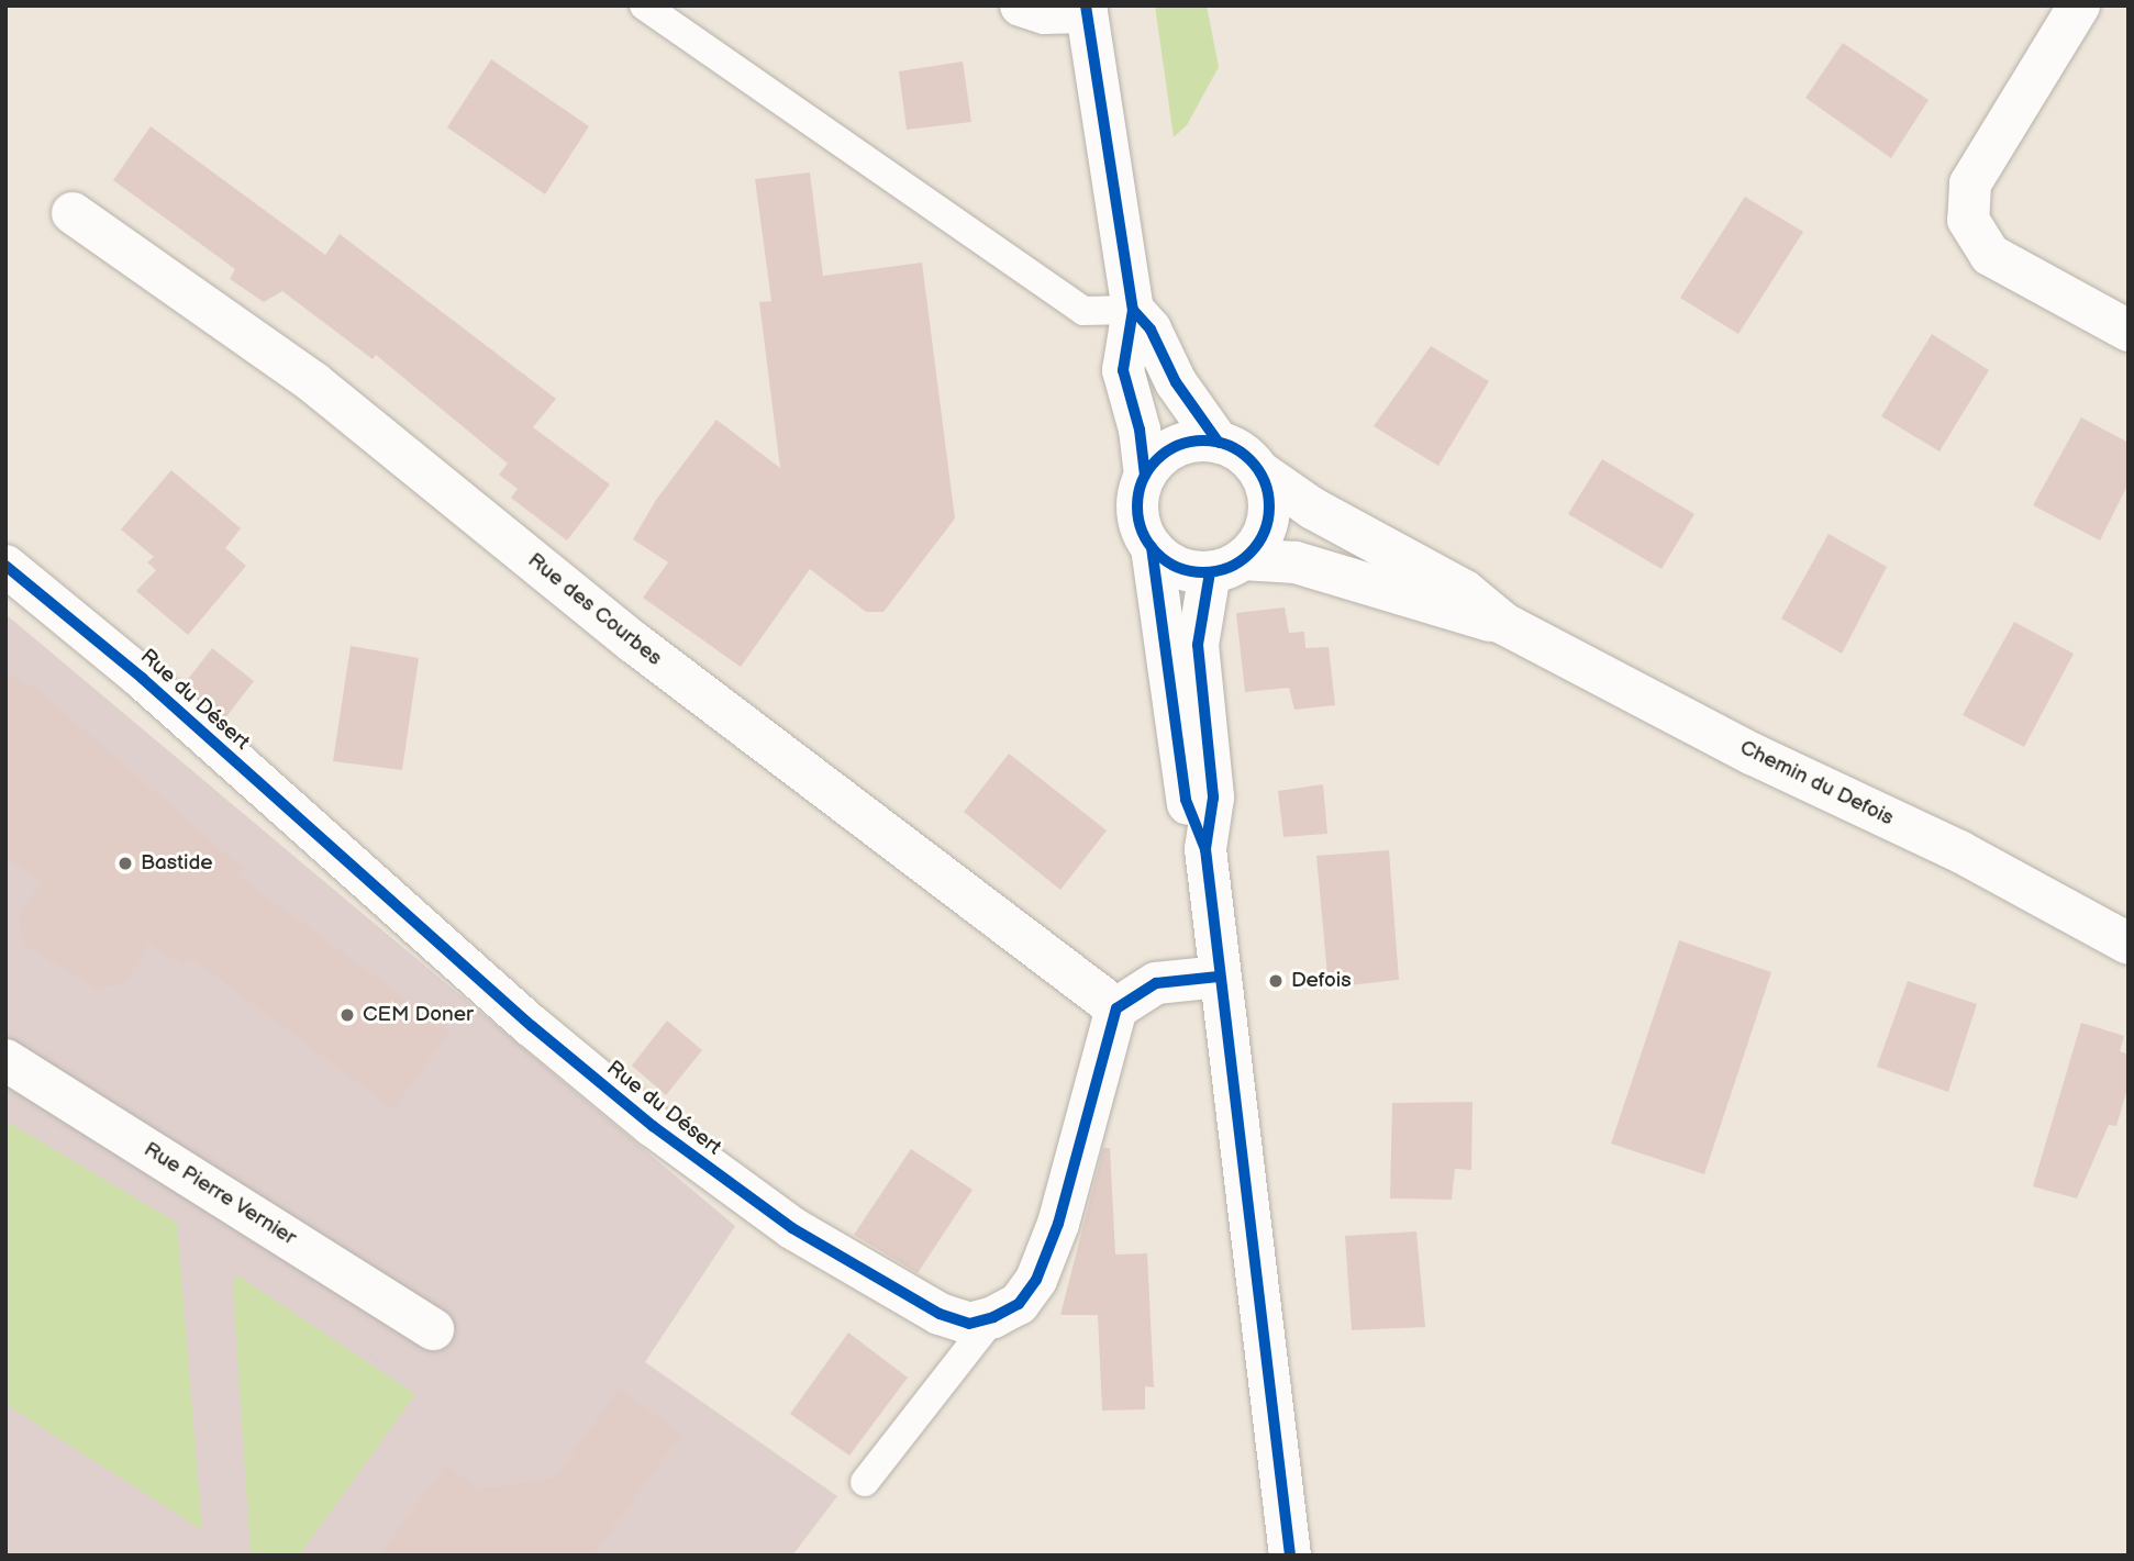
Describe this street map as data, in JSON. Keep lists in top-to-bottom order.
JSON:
{
  "streets": {
    "street": [
      "Rue des Courbes",
      "Rue du Désert",
      "Chemin du Defois",
      "Rue Pierre Vernier"
    ]
  },
  "places": ["Bastide", "Defois", "CEM Doner"]
}
